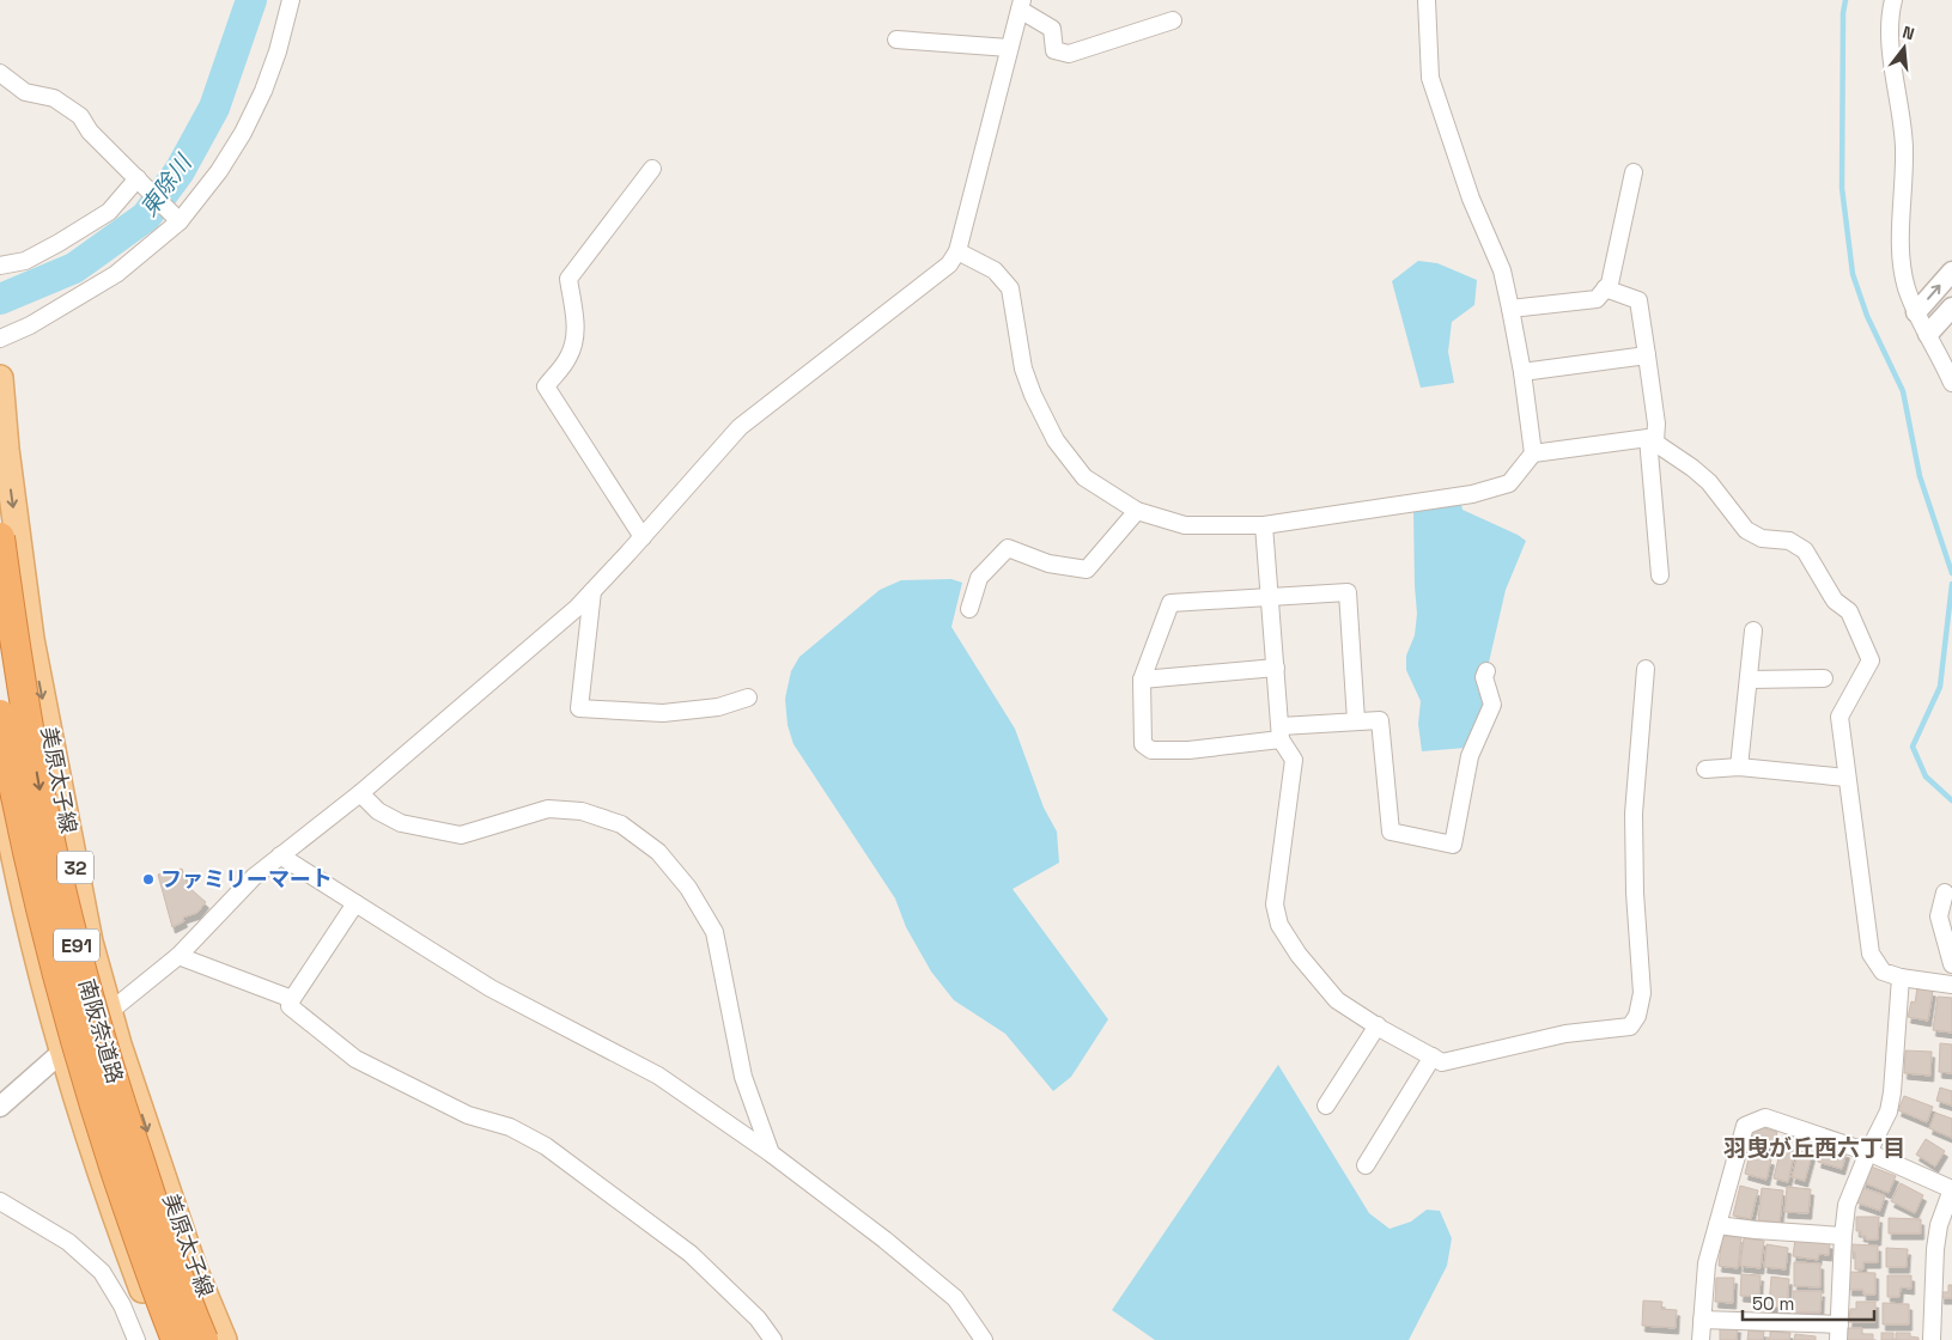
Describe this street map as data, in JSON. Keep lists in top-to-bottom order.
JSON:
{
  "streets": {
    "highway": ["E91", "南阪奈道路"],
    "main road": ["美原太子線", "32"]
  },
  "districts": ["羽曳が丘西六丁目"],
  "water": ["東除川"],
  "places": ["ファミリーマート"],
  "scale_bar": "50 m",
  "north": "top"
}
